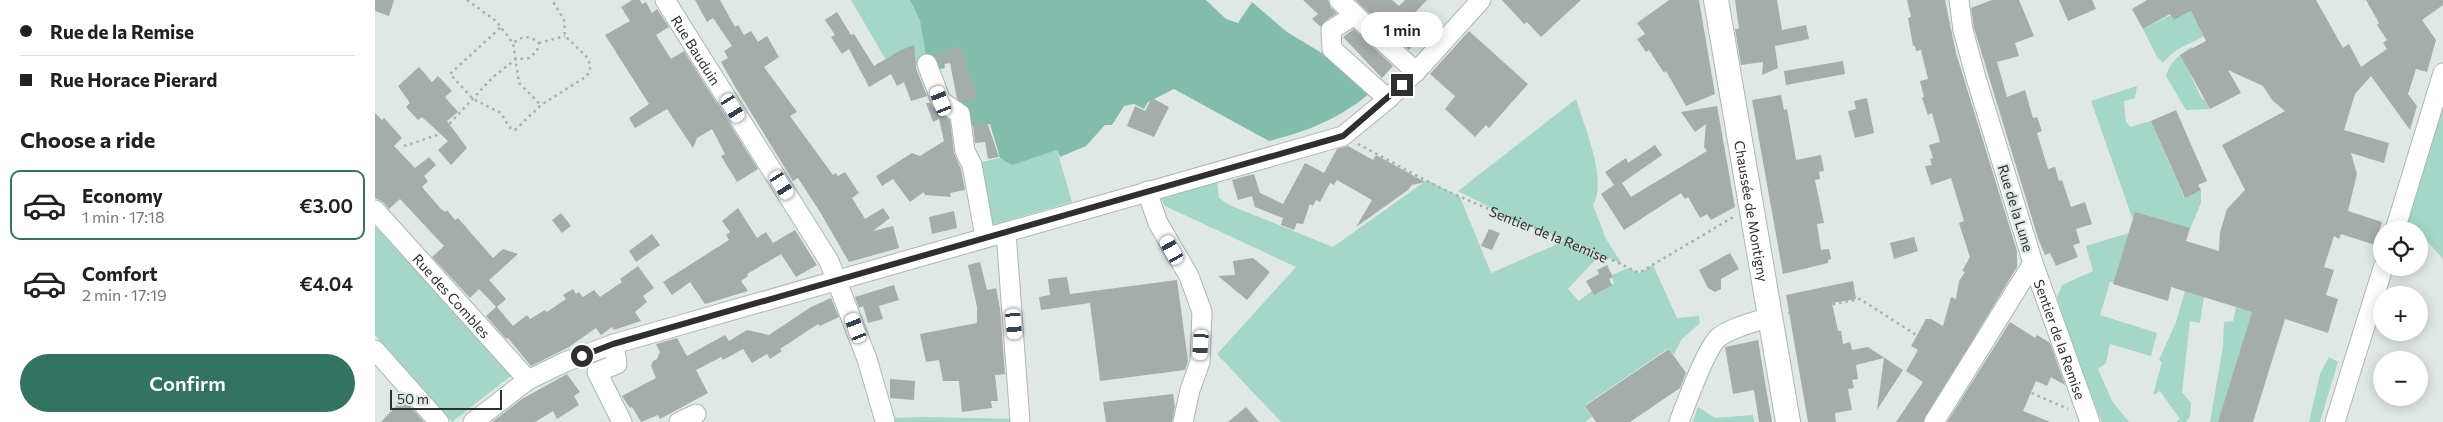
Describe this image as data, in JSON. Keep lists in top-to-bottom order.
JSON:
{
  "streets": {
    "main road": ["Chaussée de Montigny"],
    "street": [
      "Rue Bauduin",
      "Rue de la Lune",
      "Sentier de la Remise",
      "Rue des Combles"
    ]
  },
  "crossings": [
    ["Rue de la Lune", "Sentier de la Remise"],
    ["Chaussée de Montigny", "Sentier de la Remise"]
  ],
  "scale_bar": "50 m",
  "page": {
    "banner": ["Rue de la Remise", "Rue Horace Pierard"],
    "bubble": "1 min",
    "heading": "Choose a ride",
    "list": [
      {
        "name": "Economy",
        "note": "1 min · 17:18",
        "value": "€3.00"
      },
      {
        "name": "Comfort",
        "note": "2 min · 17:19",
        "value": "€4.04"
      }
    ],
    "map_buttons": ["+", "−"],
    "buttons": "Confirm",
    "scale": "50 m"
  }
}
